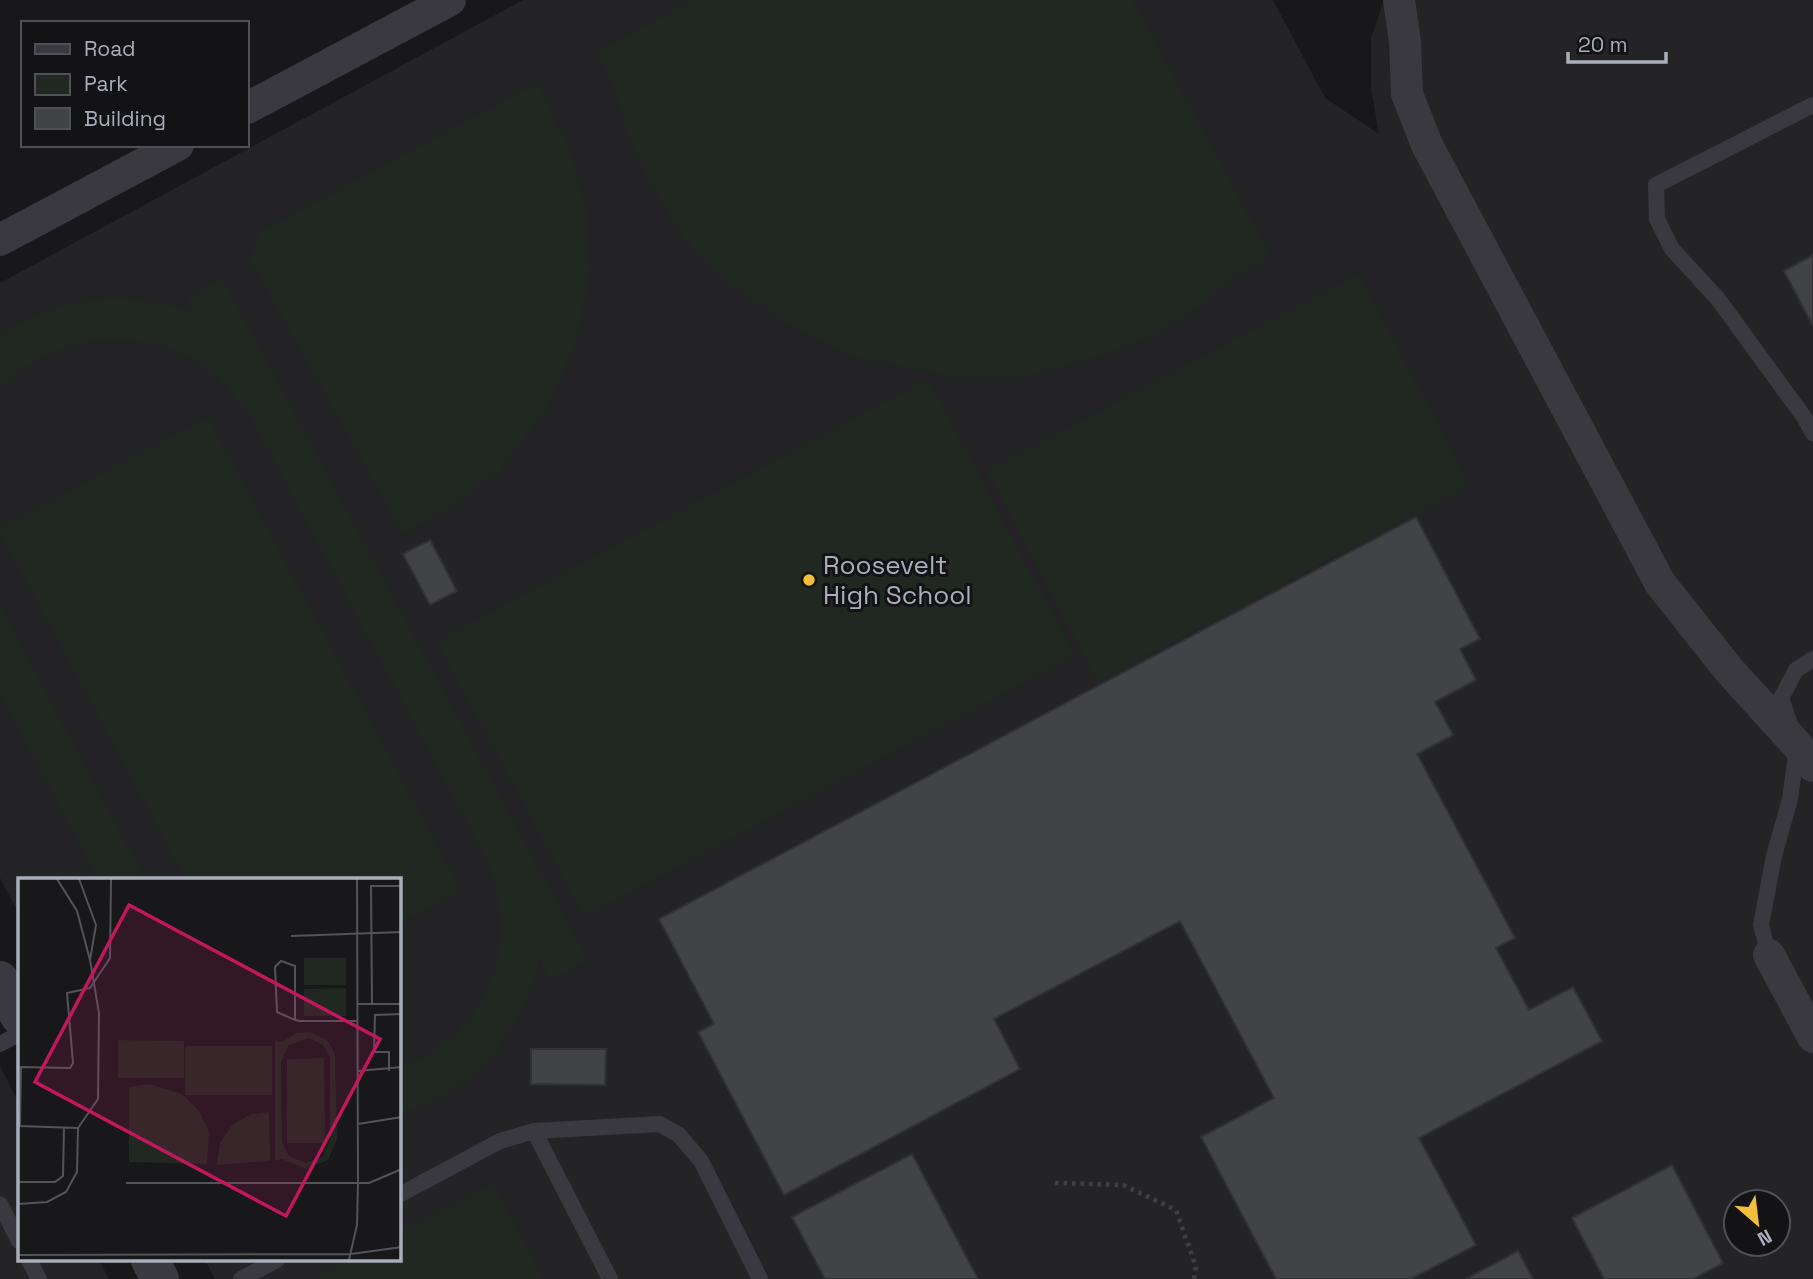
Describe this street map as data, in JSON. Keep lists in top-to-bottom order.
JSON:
{
  "places": ["Roosevelt High School"],
  "legend": ["Road", "Park", "Building"],
  "scale_bar": "20 m",
  "north": "bottom right"
}
